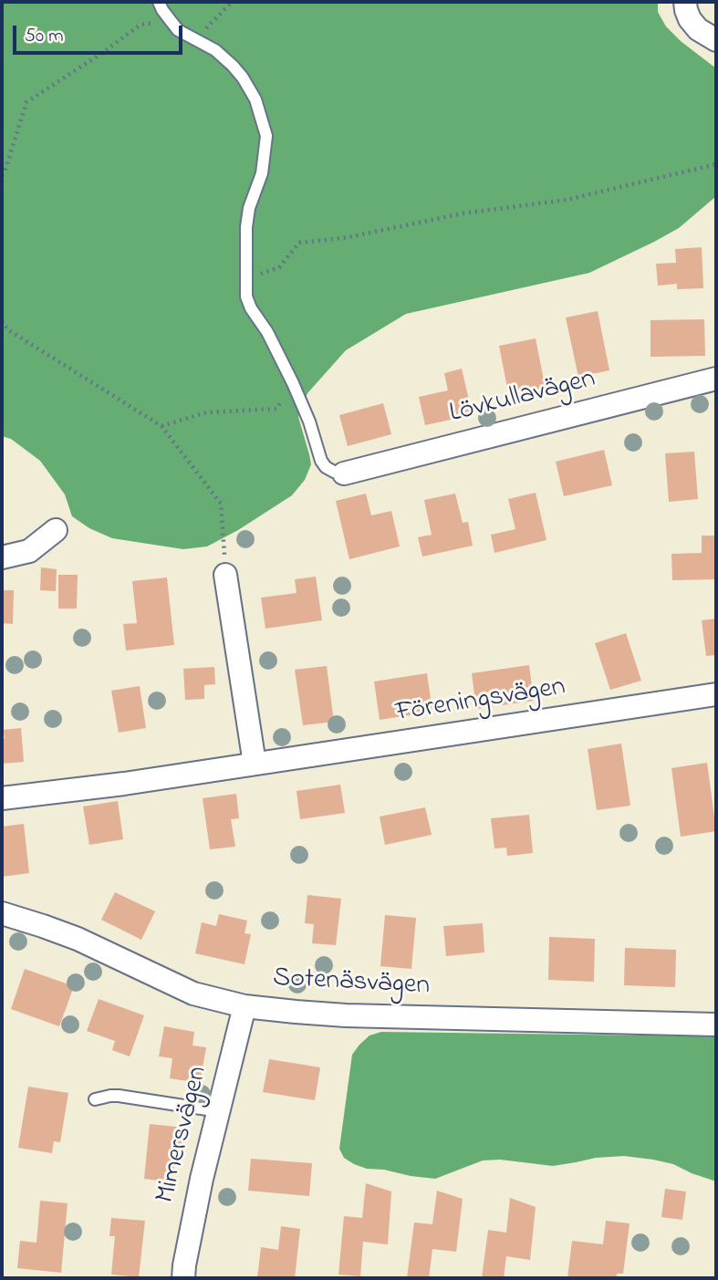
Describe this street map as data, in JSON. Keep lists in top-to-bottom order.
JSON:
{
  "streets": {
    "street": [
      "Lövkullavägen",
      "Föreningsvägen",
      "Sotenäsvägen",
      "Mimersvägen"
    ]
  },
  "crossings": [
    ["Sotenäsvägen", "Mimersvägen"]
  ],
  "scale_bar": "50 m"
}
